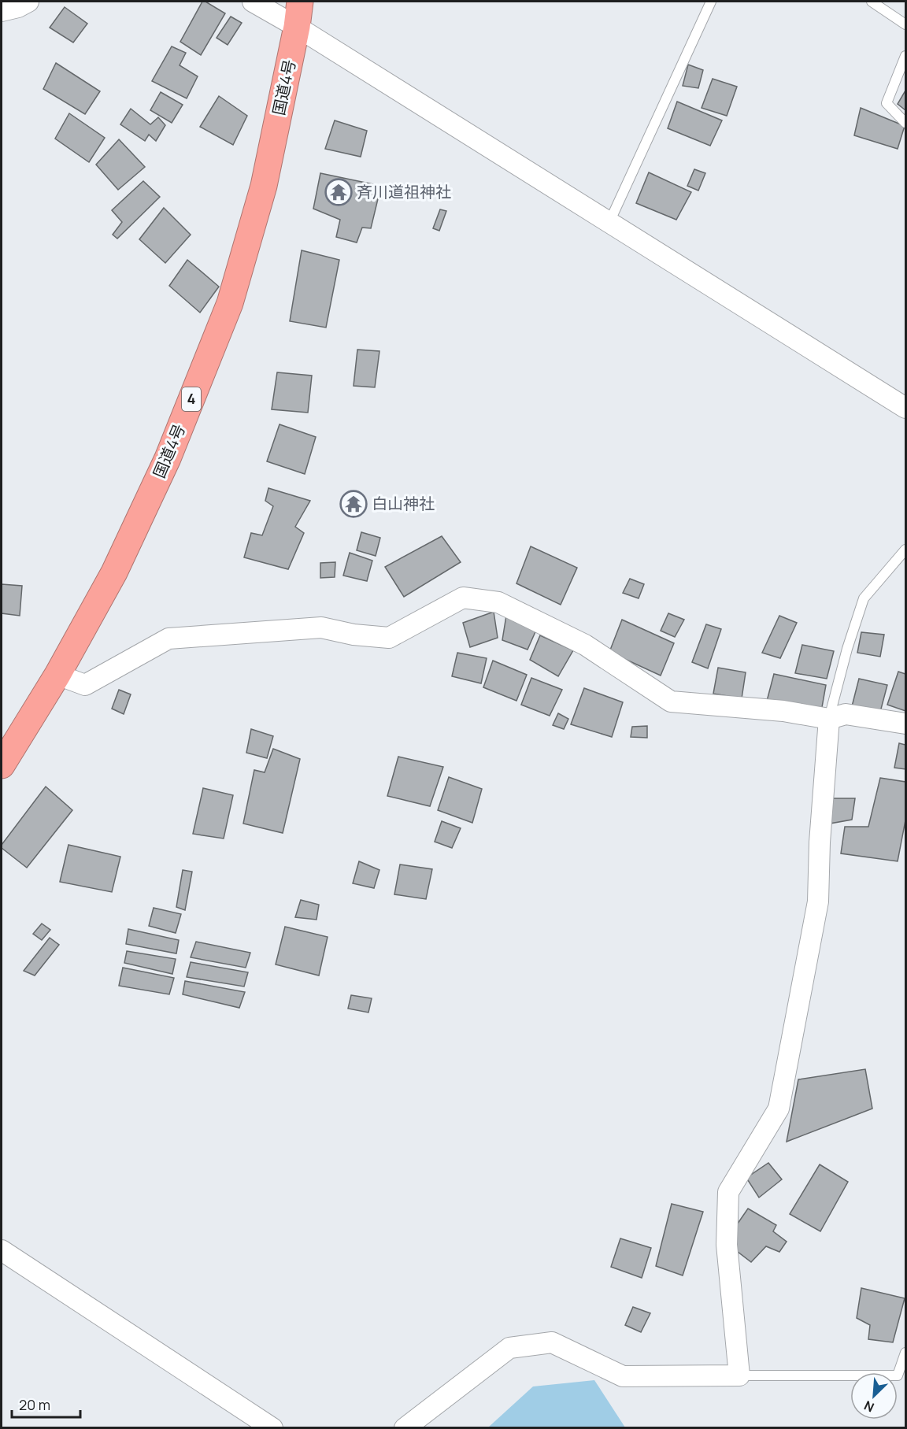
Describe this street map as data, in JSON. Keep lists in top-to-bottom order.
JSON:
{
  "streets": {
    "highway": ["国道4号", "4"]
  },
  "places": {
    "temple": ["斉川道祖神社", "白山神社"]
  },
  "scale_bar": "20 m",
  "north": "bottom left"
}
